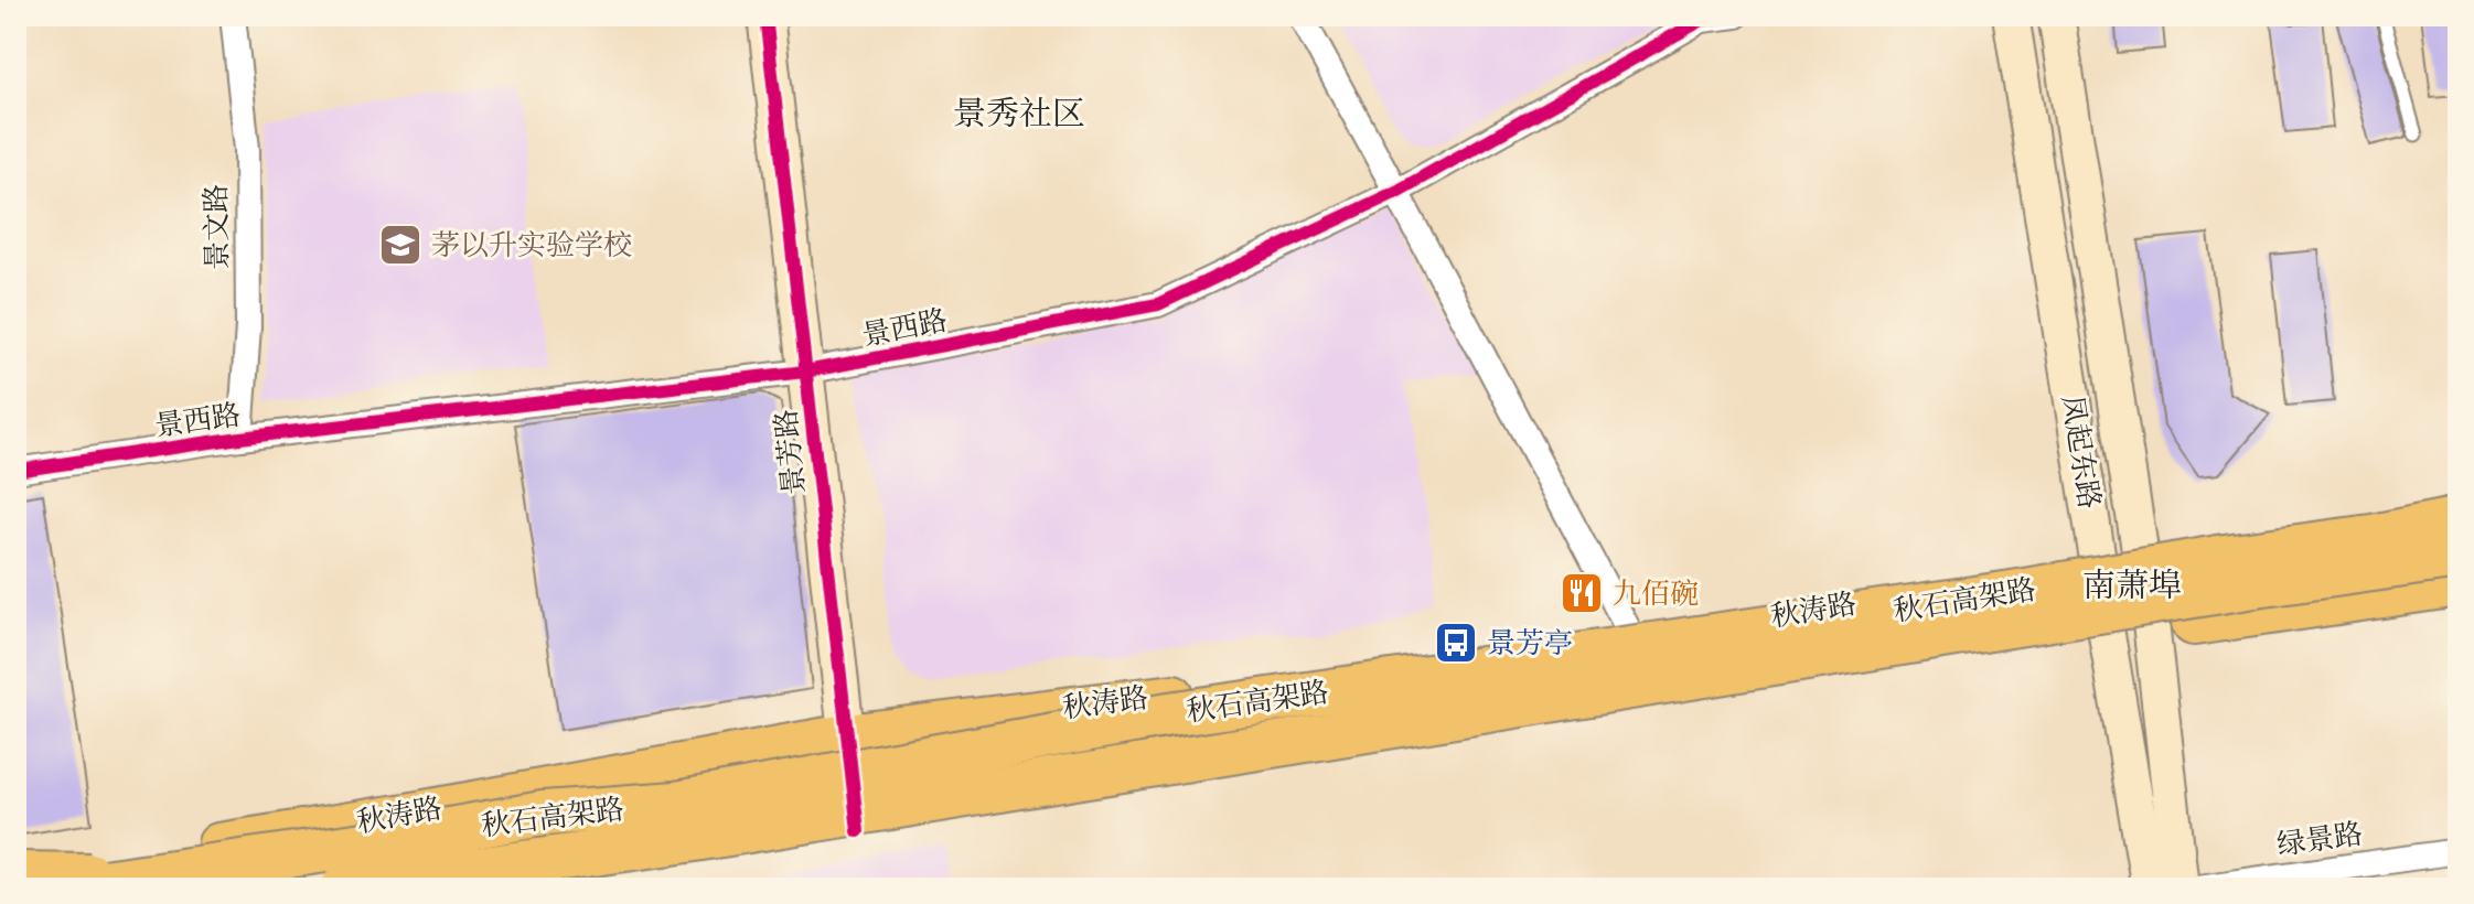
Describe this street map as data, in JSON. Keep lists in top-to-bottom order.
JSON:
{
  "streets": {
    "highway": ["秋石高架路"],
    "main road": ["景芳路", "凤起东路", "秋涛路"],
    "street": ["景文路", "景西路", "绿景路"]
  },
  "crossings": [
    ["景文路", "景西路"],
    ["景西路", "景芳路"],
    ["景芳路", "秋涛路"],
    ["凤起东路", "秋涛路"]
  ],
  "districts": ["景秀社区", "南萧埠"],
  "places": {
    "school or university": ["茅以升实验学校"],
    "restaurant": ["九佰碗"],
    "bus stop": ["景芳亭"]
  }
}
